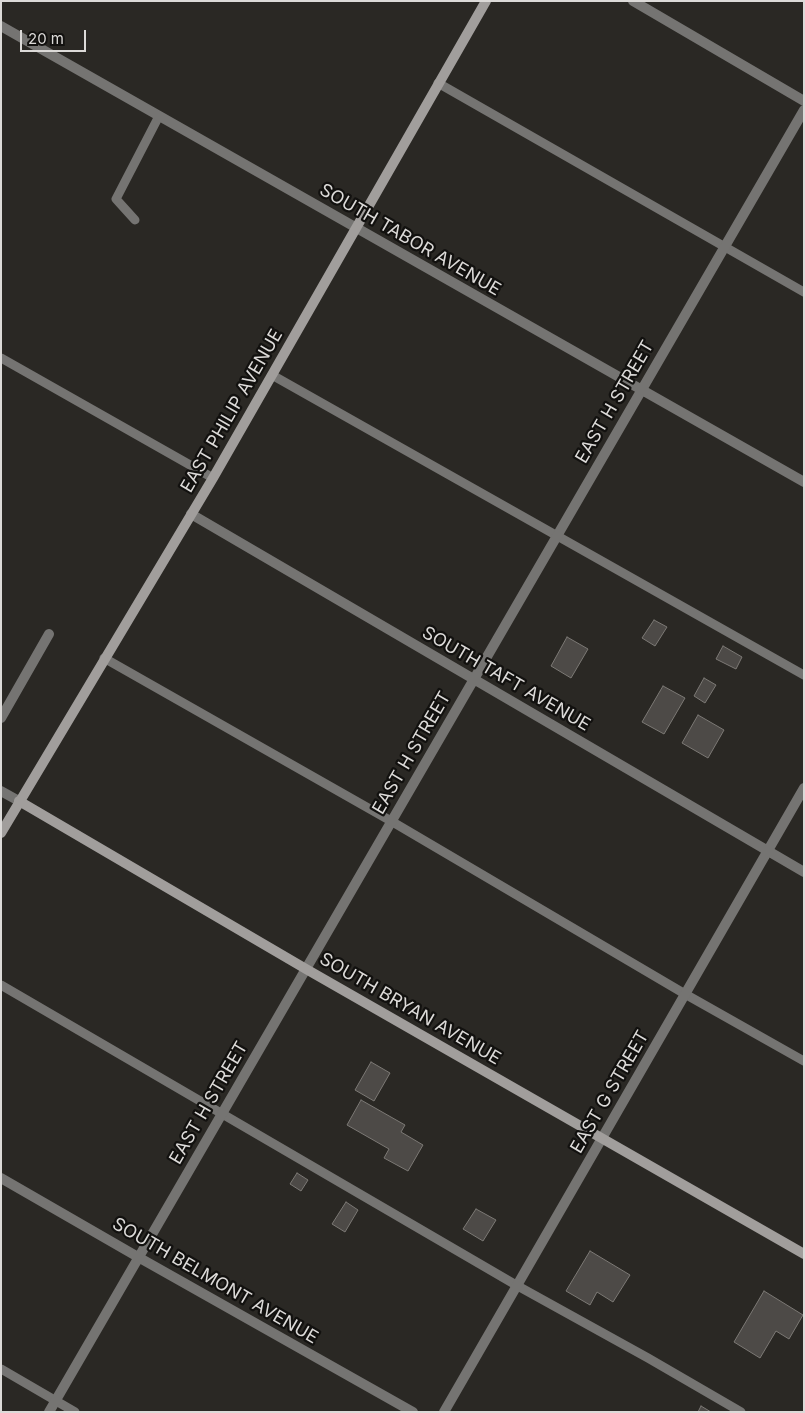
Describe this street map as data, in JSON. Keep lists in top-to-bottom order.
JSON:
{
  "streets": {
    "main road": ["EAST PHILIP AVENUE", "SOUTH BRYAN AVENUE"],
    "street": [
      "SOUTH TABOR AVENUE",
      "EAST H STREET",
      "SOUTH TAFT AVENUE",
      "EAST G STREET",
      "SOUTH BELMONT AVENUE"
    ]
  },
  "crossings": [
    ["SOUTH TABOR AVENUE", "EAST H STREET"],
    ["SOUTH TABOR AVENUE", "EAST PHILIP AVENUE"],
    ["EAST H STREET", "SOUTH TAFT AVENUE"],
    ["EAST H STREET", "SOUTH BRYAN AVENUE"],
    ["EAST H STREET", "SOUTH BELMONT AVENUE"],
    ["EAST PHILIP AVENUE", "SOUTH TAFT AVENUE"],
    ["EAST PHILIP AVENUE", "SOUTH BRYAN AVENUE"],
    ["SOUTH TAFT AVENUE", "EAST G STREET"],
    ["SOUTH BRYAN AVENUE", "EAST G STREET"]
  ],
  "scale_bar": "20 m"
}
